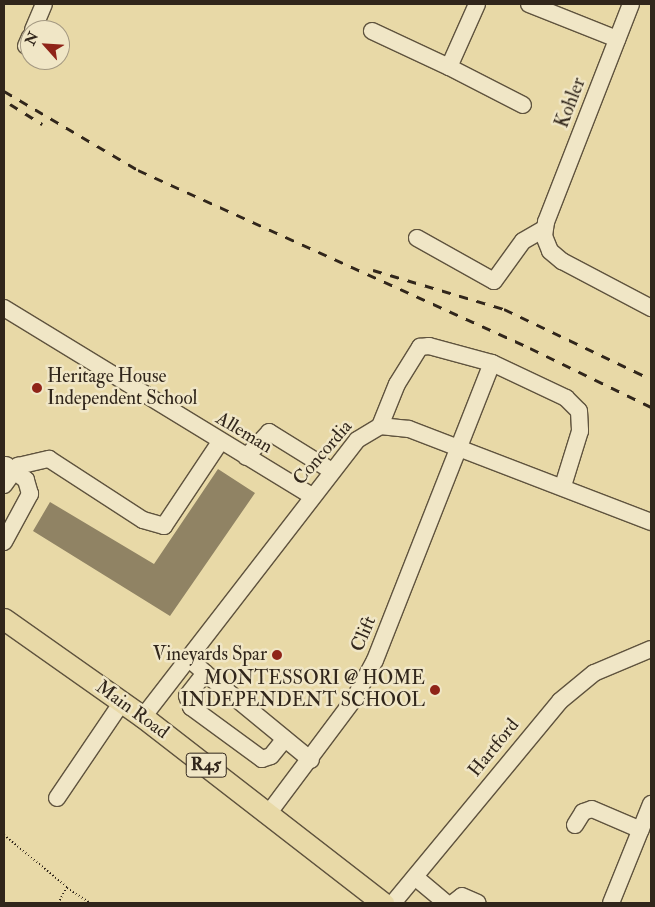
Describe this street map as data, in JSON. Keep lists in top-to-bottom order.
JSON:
{
  "streets": {
    "main road": ["Main Road", "R45"],
    "street": [
      "Kohler",
      "Alleman",
      "Concordia",
      "Clift",
      "Hartford"
    ]
  },
  "crossings": [
    ["Alleman", "Concordia"],
    ["Concordia", "Clift"],
    ["Concordia", "Main Road"],
    ["Clift", "Main Road"],
    ["Main Road", "Hartford"]
  ],
  "places": ["Heritage House Independent School", "Vineyards Spar", "MONTESSORI @ HOME INDEPENDENT SCHOOL"],
  "north": "top left"
}
